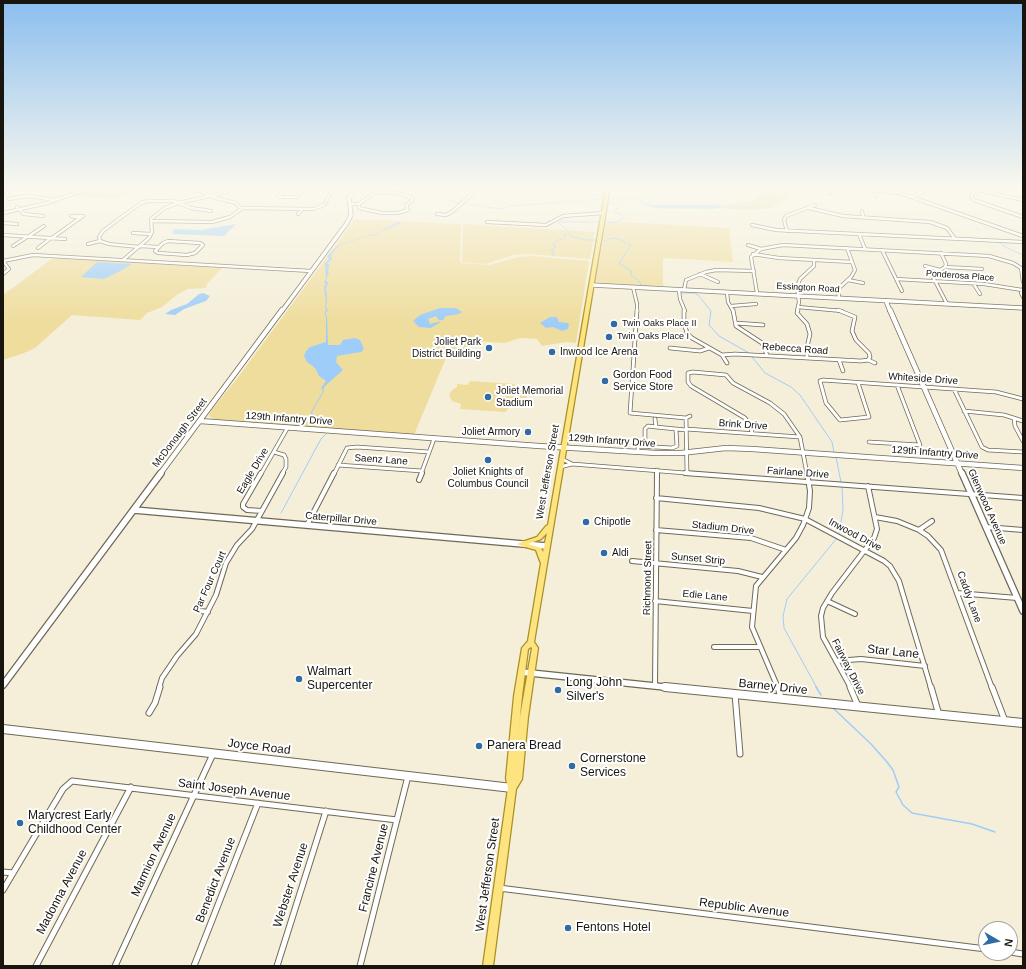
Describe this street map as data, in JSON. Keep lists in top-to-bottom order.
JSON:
{
  "streets": {
    "main road": ["West Jefferson Street"],
    "street": [
      "Ponderosa Place",
      "Essington Road",
      "Rebecca Road",
      "Whiteside Drive",
      "129th Infantry Drive",
      "Brink Drive",
      "McDonough Street",
      "Saenz Lane",
      "Eagle Drive",
      "Fairlane Drive",
      "Glenwood Avenue",
      "Caterpillar Drive",
      "Stadium Drive",
      "Inwood Drive",
      "Sunset Strip",
      "Richmond Street",
      "Par Four Court",
      "Edie Lane",
      "Caddy Lane",
      "Star Lane",
      "Fairway Drive",
      "Barney Drive",
      "Joyce Road",
      "Saint Joseph Avenue",
      "Marmion Avenue",
      "Francine Avenue",
      "Benedict Avenue",
      "Webster Avenue",
      "Madonna Avenue",
      "Republic Avenue"
    ]
  },
  "crossings": [
    ["Essington Road", "West Jefferson Street"],
    ["Essington Road", "Glenwood Avenue"],
    ["Whiteside Drive", "Glenwood Avenue"],
    ["129th Infantry Drive", "McDonough Street"],
    ["129th Infantry Drive", "Eagle Drive"],
    ["129th Infantry Drive", "West Jefferson Street"],
    ["129th Infantry Drive", "Glenwood Avenue"],
    ["McDonough Street", "Caterpillar Drive"],
    ["Eagle Drive", "Par Four Court"],
    ["West Jefferson Street", "Fairlane Drive"],
    ["West Jefferson Street", "Caterpillar Drive"],
    ["West Jefferson Street", "Barney Drive"],
    ["West Jefferson Street", "Joyce Road"],
    ["West Jefferson Street", "Republic Avenue"],
    ["Fairlane Drive", "Glenwood Avenue"],
    ["Fairlane Drive", "Richmond Street"],
    ["Fairlane Drive", "Fairway Drive"],
    ["Caterpillar Drive", "Par Four Court"],
    ["Stadium Drive", "Richmond Street"],
    ["Inwood Drive", "Richmond Street"],
    ["Inwood Drive", "Star Lane"],
    ["Inwood Drive", "Fairway Drive"],
    ["Inwood Drive", "Barney Drive"],
    ["Sunset Strip", "Richmond Street"],
    ["Richmond Street", "Edie Lane"],
    ["Richmond Street", "Barney Drive"],
    ["Caddy Lane", "Fairway Drive"],
    ["Caddy Lane", "Barney Drive"],
    ["Star Lane", "Fairway Drive"],
    ["Fairway Drive", "Barney Drive"],
    ["Joyce Road", "Marmion Avenue"],
    ["Joyce Road", "Francine Avenue"],
    ["Saint Joseph Avenue", "Marmion Avenue"],
    ["Saint Joseph Avenue", "Francine Avenue"],
    ["Saint Joseph Avenue", "Benedict Avenue"],
    ["Saint Joseph Avenue", "Webster Avenue"],
    ["Saint Joseph Avenue", "Madonna Avenue"]
  ],
  "places": [
    "Twin Oaks Place II",
    "Twin Oaks Place I",
    "Joliet Park District Building",
    "Inwood Ice Arena",
    "Gordon Food Service Store",
    "Joliet Memorial Stadium",
    "Joliet Armory",
    "Joliet Knights of Columbus Council",
    "Chipotle",
    "Aldi",
    "Walmart Supercenter",
    "Long John Silver's",
    "Panera Bread",
    "Cornerstone Services",
    "Marycrest Early Childhood Center",
    "Fentons Hotel"
  ],
  "north": "right"
}
